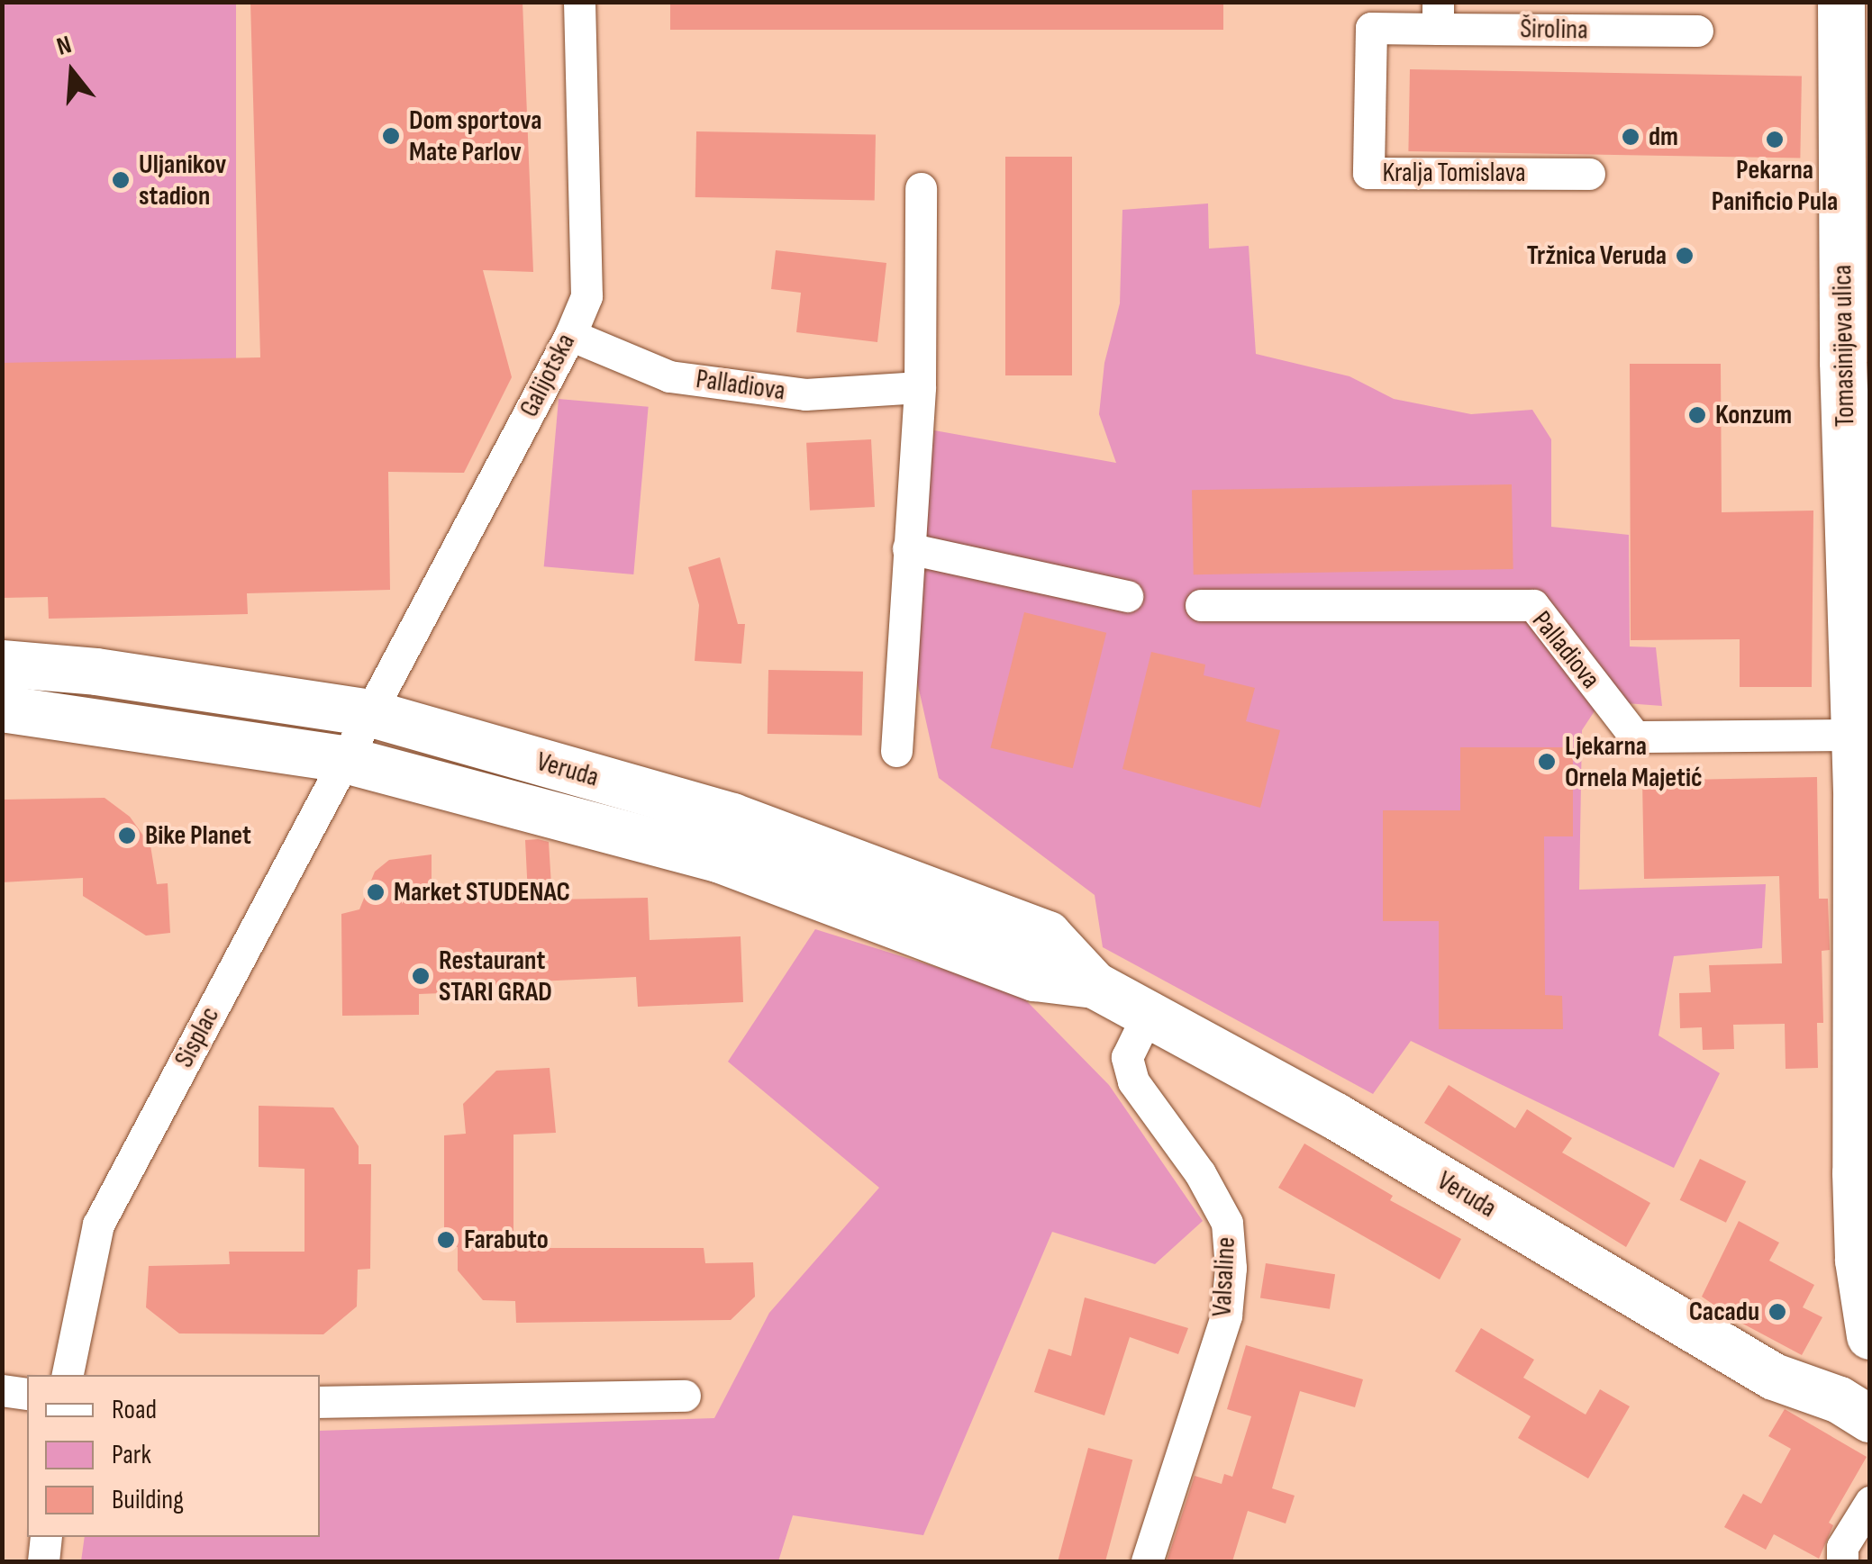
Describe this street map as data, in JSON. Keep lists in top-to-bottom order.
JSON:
{
  "streets": {
    "main road": ["Tomasinijeva ulica", "Veruda"],
    "street": [
      "Širolina",
      "Kralja Tomislava",
      "Galijotska",
      "Palladiova",
      "Sisplac",
      "Valsaline"
    ]
  },
  "crossings": [
    ["Širolina", "Kralja Tomislava"],
    ["Tomasinijeva ulica", "Palladiova"],
    ["Galijotska", "Palladiova"],
    ["Galijotska", "Veruda"],
    ["Galijotska", "Sisplac"],
    ["Veruda", "Sisplac"],
    ["Veruda", "Valsaline"]
  ],
  "places": [
    "Dom sportova Mate Parlov",
    "dm",
    "Pekarna Panificio Pula",
    "Uljanikov stadion",
    "Tržnica Veruda",
    "Konzum",
    "Ljekarna Ornela Majetić",
    "Bike Planet",
    "Market STUDENAC",
    "Restaurant STARI GRAD",
    "Farabuto",
    "Cacadu"
  ],
  "legend": ["Road", "Park", "Building"],
  "north": "top"
}
